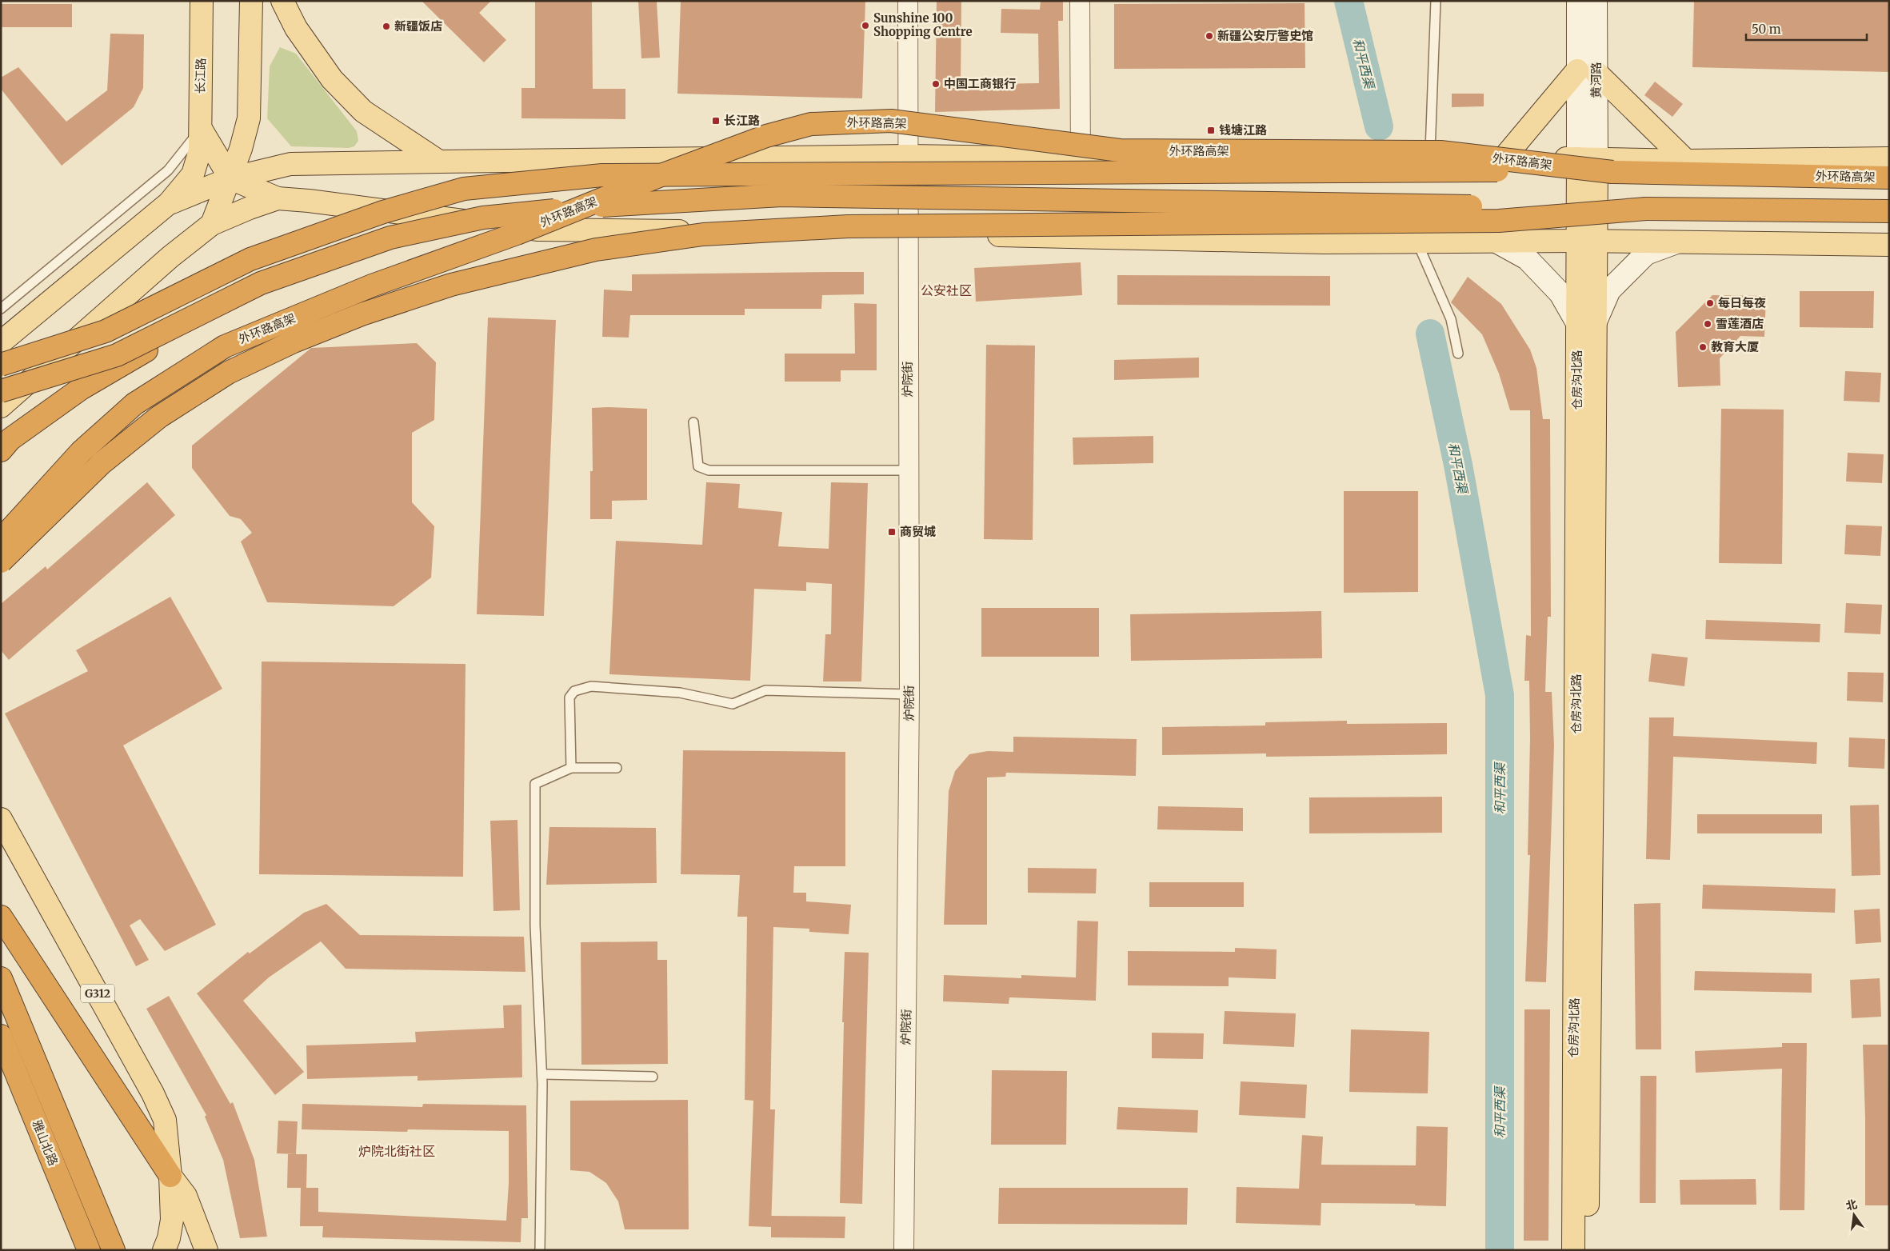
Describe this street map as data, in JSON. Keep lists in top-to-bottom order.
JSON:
{
  "streets": {
    "highway": ["外环路高架", "雅山北路"],
    "main road": [
      "长江路",
      "黄河路",
      "仓房沟北路",
      "G312"
    ],
    "street": ["炉院街"]
  },
  "crossings": [
    ["黄河路", "外环路高架"],
    ["黄河路", "仓房沟北路"],
    ["外环路高架", "仓房沟北路"]
  ],
  "districts": ["公安社区", "炉院北街社区"],
  "water": ["和平西渠"],
  "places": {
    "other": [
      "Sunshine 100 Shopping Centre",
      "新疆饭店",
      "新疆公安厅警史馆",
      "中国工商银行",
      "每日每夜",
      "雪莲酒店",
      "教育大厦"
    ],
    "transit": ["长江路", "钱塘江路", "商贸城"]
  },
  "scale_bar": "50 m",
  "north": "top"
}
